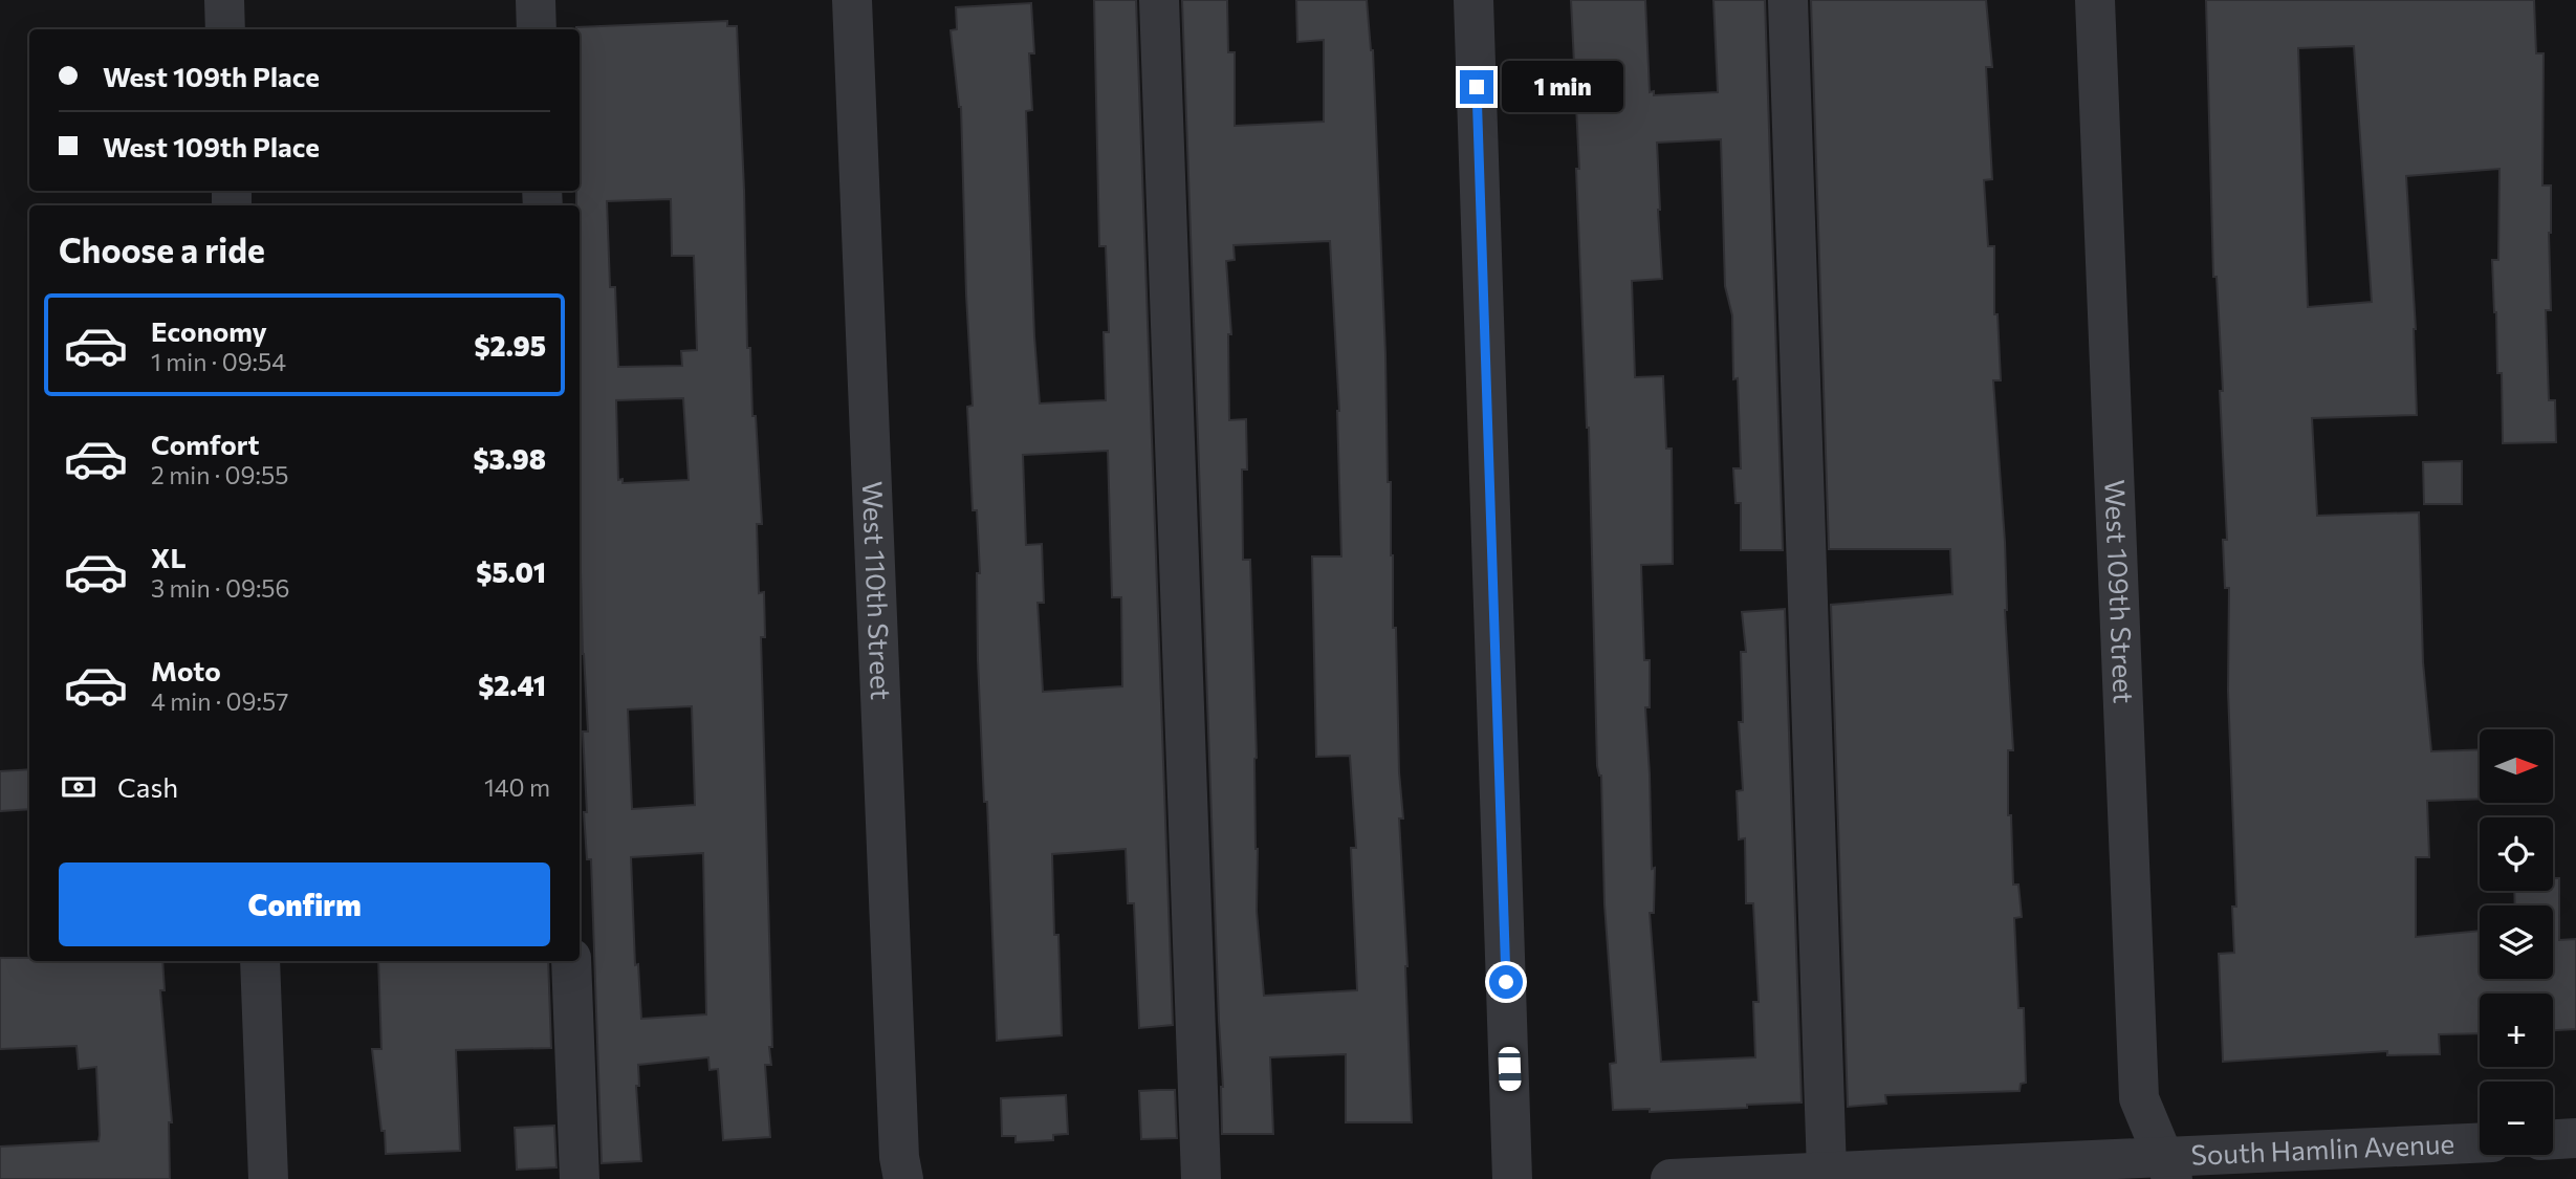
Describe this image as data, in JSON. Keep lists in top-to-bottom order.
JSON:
{
  "streets": {
    "street": ["West 110th Street", "West 109th Street", "South Hamlin Avenue"]
  },
  "crossings": [
    ["West 109th Street", "South Hamlin Avenue"]
  ],
  "north": "right",
  "page": {
    "banner": ["West 109th Place", "West 109th Place"],
    "bubble": "1 min",
    "heading": "Choose a ride",
    "list": [
      {
        "name": "Economy",
        "note": "1 min · 09:54",
        "value": "$2.95"
      },
      {
        "name": "Comfort",
        "note": "2 min · 09:55",
        "value": "$3.98"
      },
      {
        "name": "XL",
        "note": "3 min · 09:56",
        "value": "$5.01"
      },
      {
        "name": "Moto",
        "note": "4 min · 09:57",
        "value": "$2.41"
      }
    ],
    "map_buttons": ["+", "−"],
    "pay": ["Cash", "140 m"],
    "buttons": "Confirm"
  }
}
